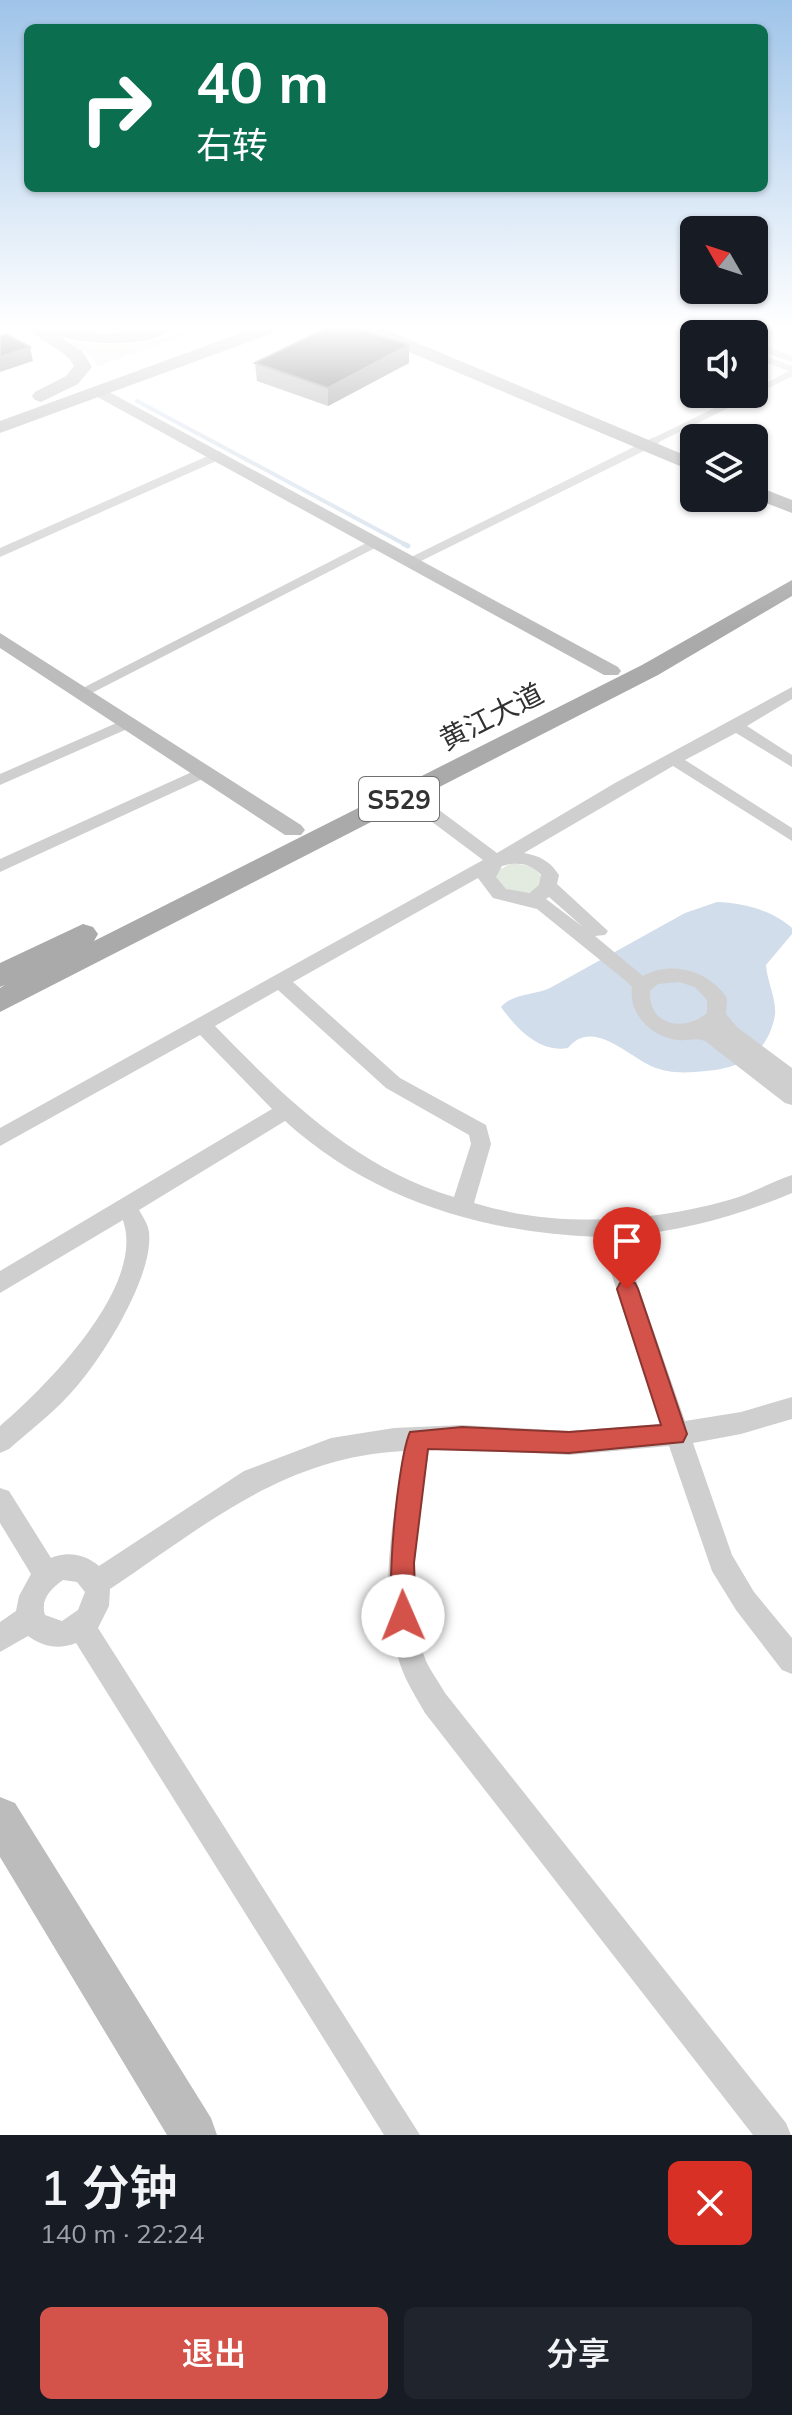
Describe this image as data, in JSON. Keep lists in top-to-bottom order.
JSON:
{
  "streets": {
    "main road": ["黄江大道", "S529"]
  },
  "north": "top left",
  "page": {
    "turn": ["40 m", "右转"],
    "heading": ["1 分钟", "140 m · 22:24"],
    "buttons": ["退出", "分享"]
  }
}
